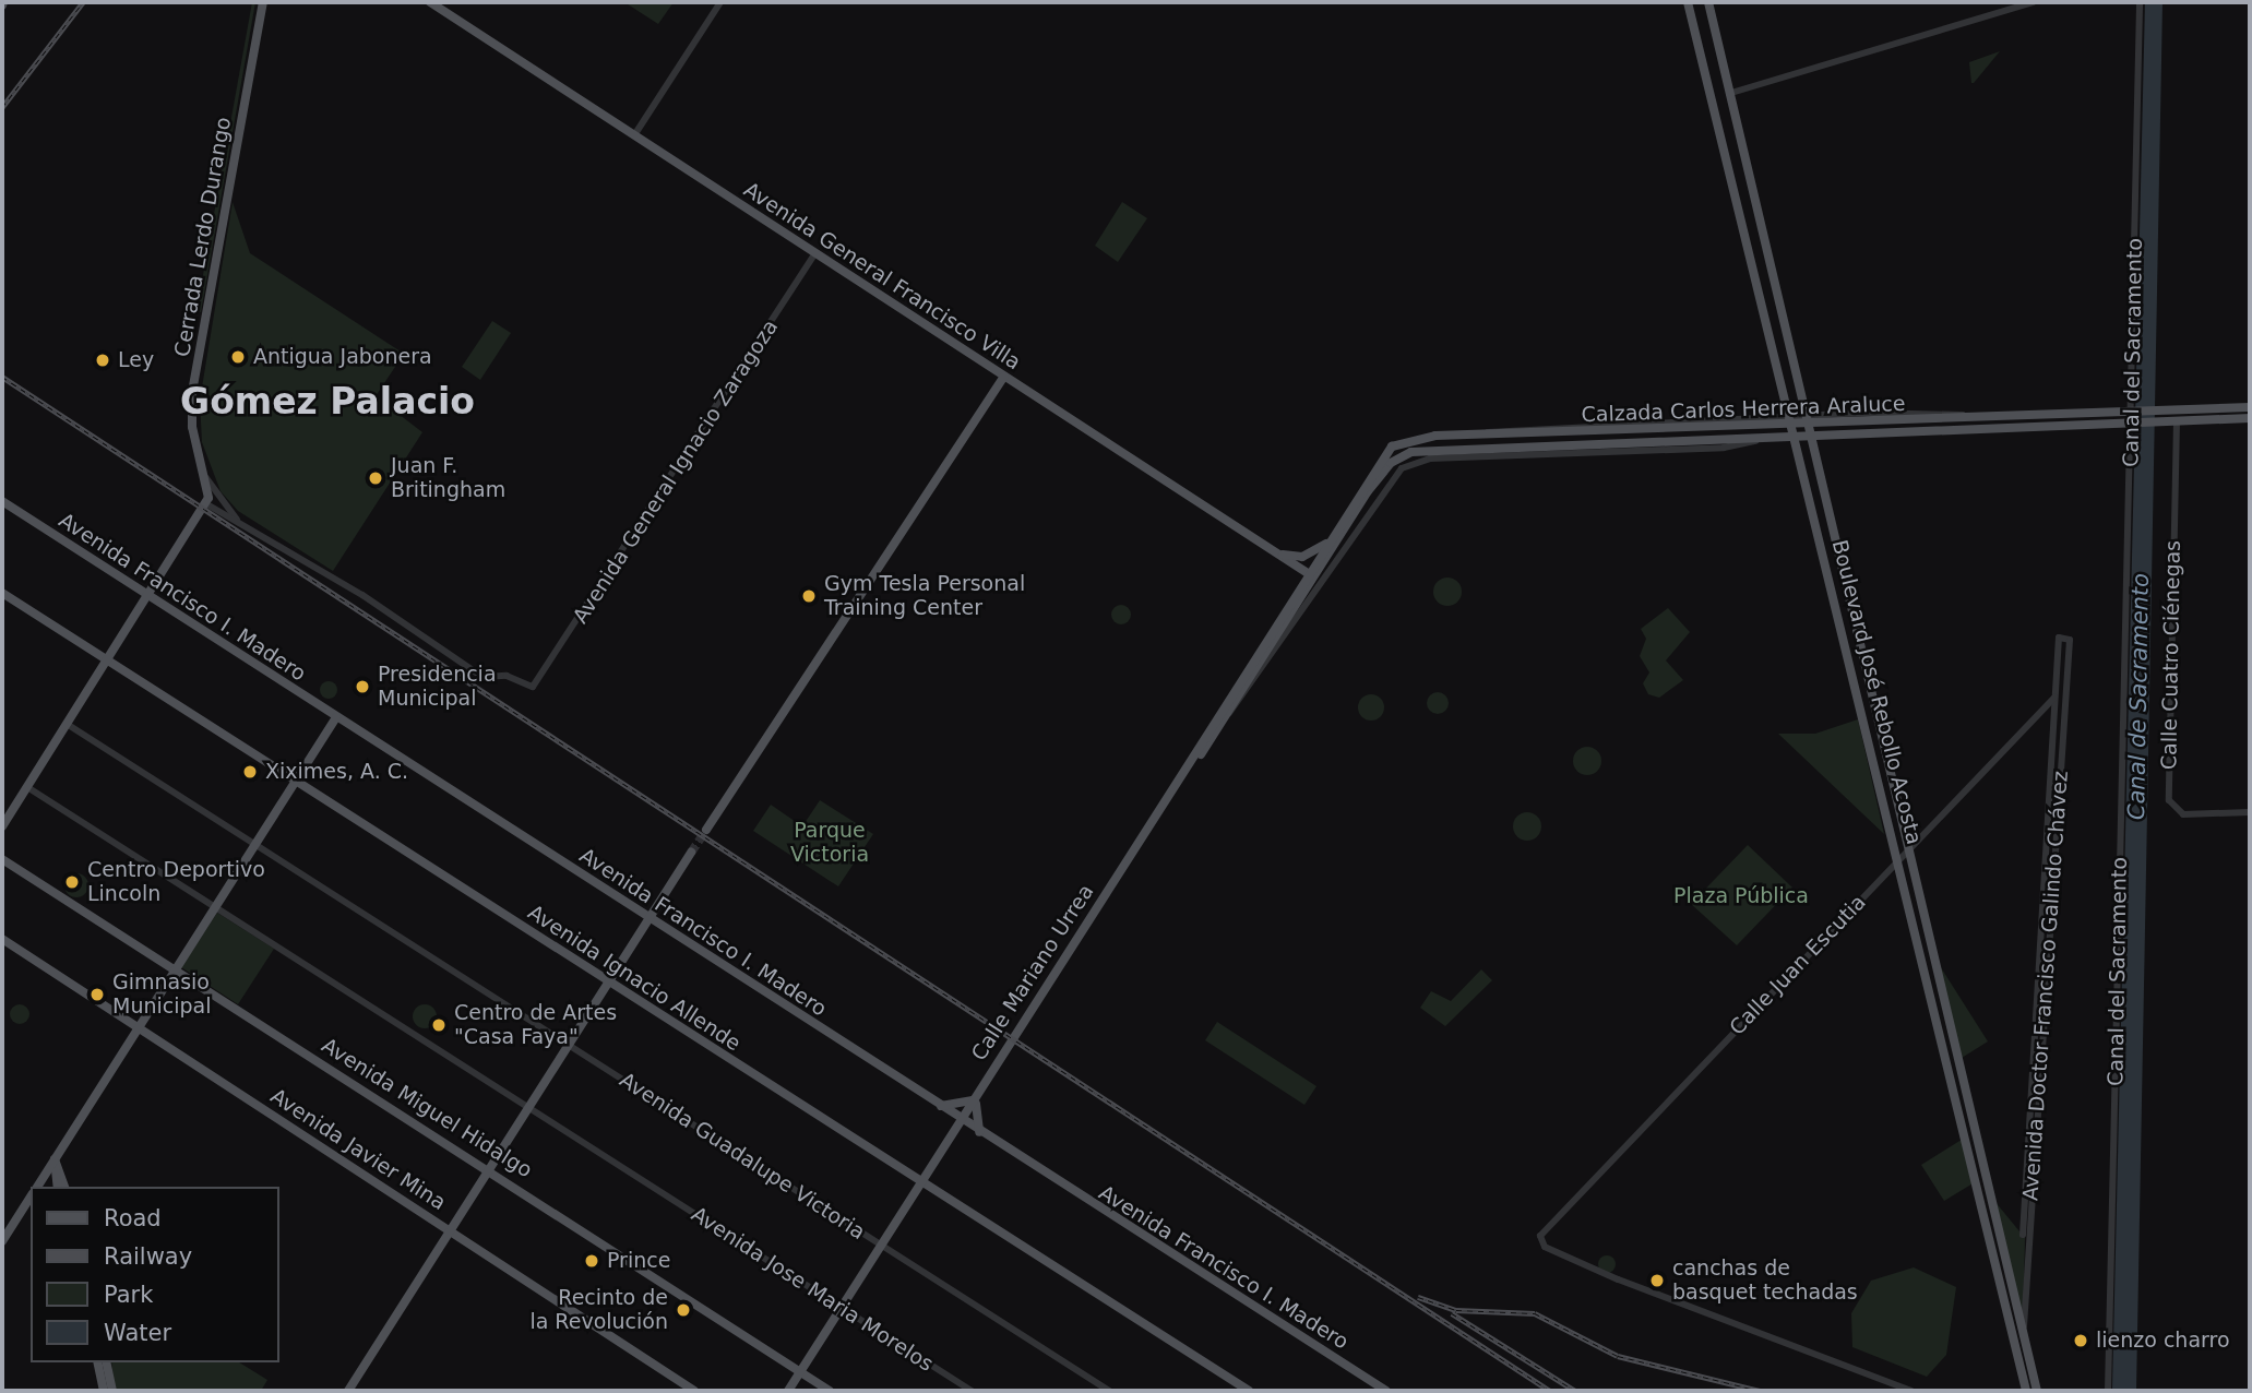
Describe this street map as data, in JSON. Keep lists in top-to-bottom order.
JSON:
{
  "streets": {
    "main road": [
      "Cerrada Lerdo Durango",
      "Avenida General Francisco Villa",
      "Calzada Carlos Herrera Araluce",
      "Avenida Francisco I. Madero",
      "Boulevard José Rebollo Acosta",
      "Calle Mariano Urrea",
      "Avenida Ignacio Allende",
      "Avenida Miguel Hidalgo",
      "Avenida Javier Mina"
    ],
    "street": [
      "Canal del Sacramento",
      "Avenida General Ignacio Zaragoza",
      "Calle Cuatro Ciénegas",
      "Calle Juan Escutia",
      "Avenida Doctor Francisco Galindo Chávez",
      "Avenida Guadalupe Victoria",
      "Avenida Jose Maria Morelos"
    ]
  },
  "crossings": [
    ["Avenida General Francisco Villa", "Calzada Carlos Herrera Araluce"],
    ["Avenida General Francisco Villa", "Avenida General Ignacio Zaragoza"],
    ["Avenida General Francisco Villa", "Calle Mariano Urrea"],
    ["Canal del Sacramento", "Calzada Carlos Herrera Araluce"],
    ["Calzada Carlos Herrera Araluce", "Calle Cuatro Ciénegas"],
    ["Calzada Carlos Herrera Araluce", "Boulevard José Rebollo Acosta"],
    ["Calzada Carlos Herrera Araluce", "Calle Mariano Urrea"],
    ["Avenida Francisco I. Madero", "Calle Mariano Urrea"],
    ["Boulevard José Rebollo Acosta", "Calle Juan Escutia"],
    ["Boulevard José Rebollo Acosta", "Avenida Doctor Francisco Galindo Chávez"],
    ["Calle Juan Escutia", "Avenida Doctor Francisco Galindo Chávez"],
    ["Calle Mariano Urrea", "Avenida Ignacio Allende"],
    ["Calle Mariano Urrea", "Avenida Miguel Hidalgo"],
    ["Calle Mariano Urrea", "Avenida Guadalupe Victoria"],
    ["Calle Mariano Urrea", "Avenida Jose Maria Morelos"]
  ],
  "districts": ["Gómez Palacio"],
  "water": ["Canal de Sacramento"],
  "parks": ["Parque Victoria", "Plaza Pública"],
  "places": [
    "Antigua Jabonera",
    "Ley",
    "Juan F. Britingham",
    "Gym Tesla Personal Training Center",
    "Presidencia Municipal",
    "Xiximes, A. C.",
    "Centro Deportivo Lincoln",
    "Gimnasio Municipal",
    "Centro de Artes \"Casa Faya\"",
    "Prince",
    "canchas de basquet techadas",
    "Recinto de la Revolución",
    "lienzo charro"
  ],
  "legend": [
    "Road",
    "Railway",
    "Park",
    "Water"
  ]
}
